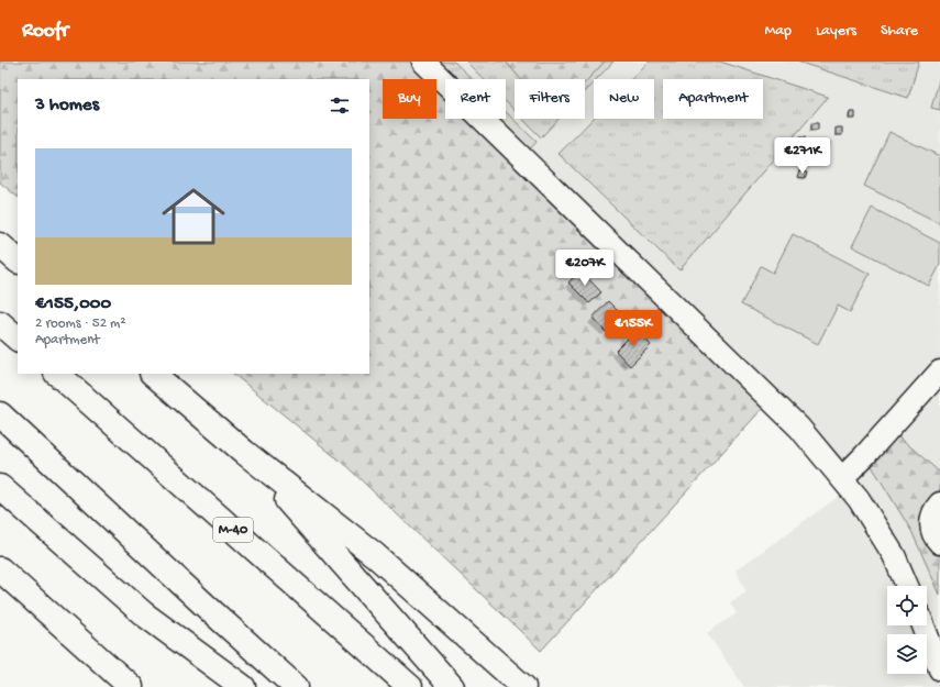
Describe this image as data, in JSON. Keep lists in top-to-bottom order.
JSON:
{
  "streets": {
    "highway": ["M-40"]
  },
  "page": {
    "header": "Roofr",
    "nav": ["Map", "Layers", "Share"],
    "chip": [
      "Buy",
      "Rent",
      "Filters",
      "New",
      "Apartment"
    ],
    "heading": "3 homes",
    "list": [
      {
        "name": "€155,000",
        "note": "2 rooms · 52 m² · Apartment"
      }
    ],
    "price": ["€271K", "€207K", "€155K"]
  }
}
